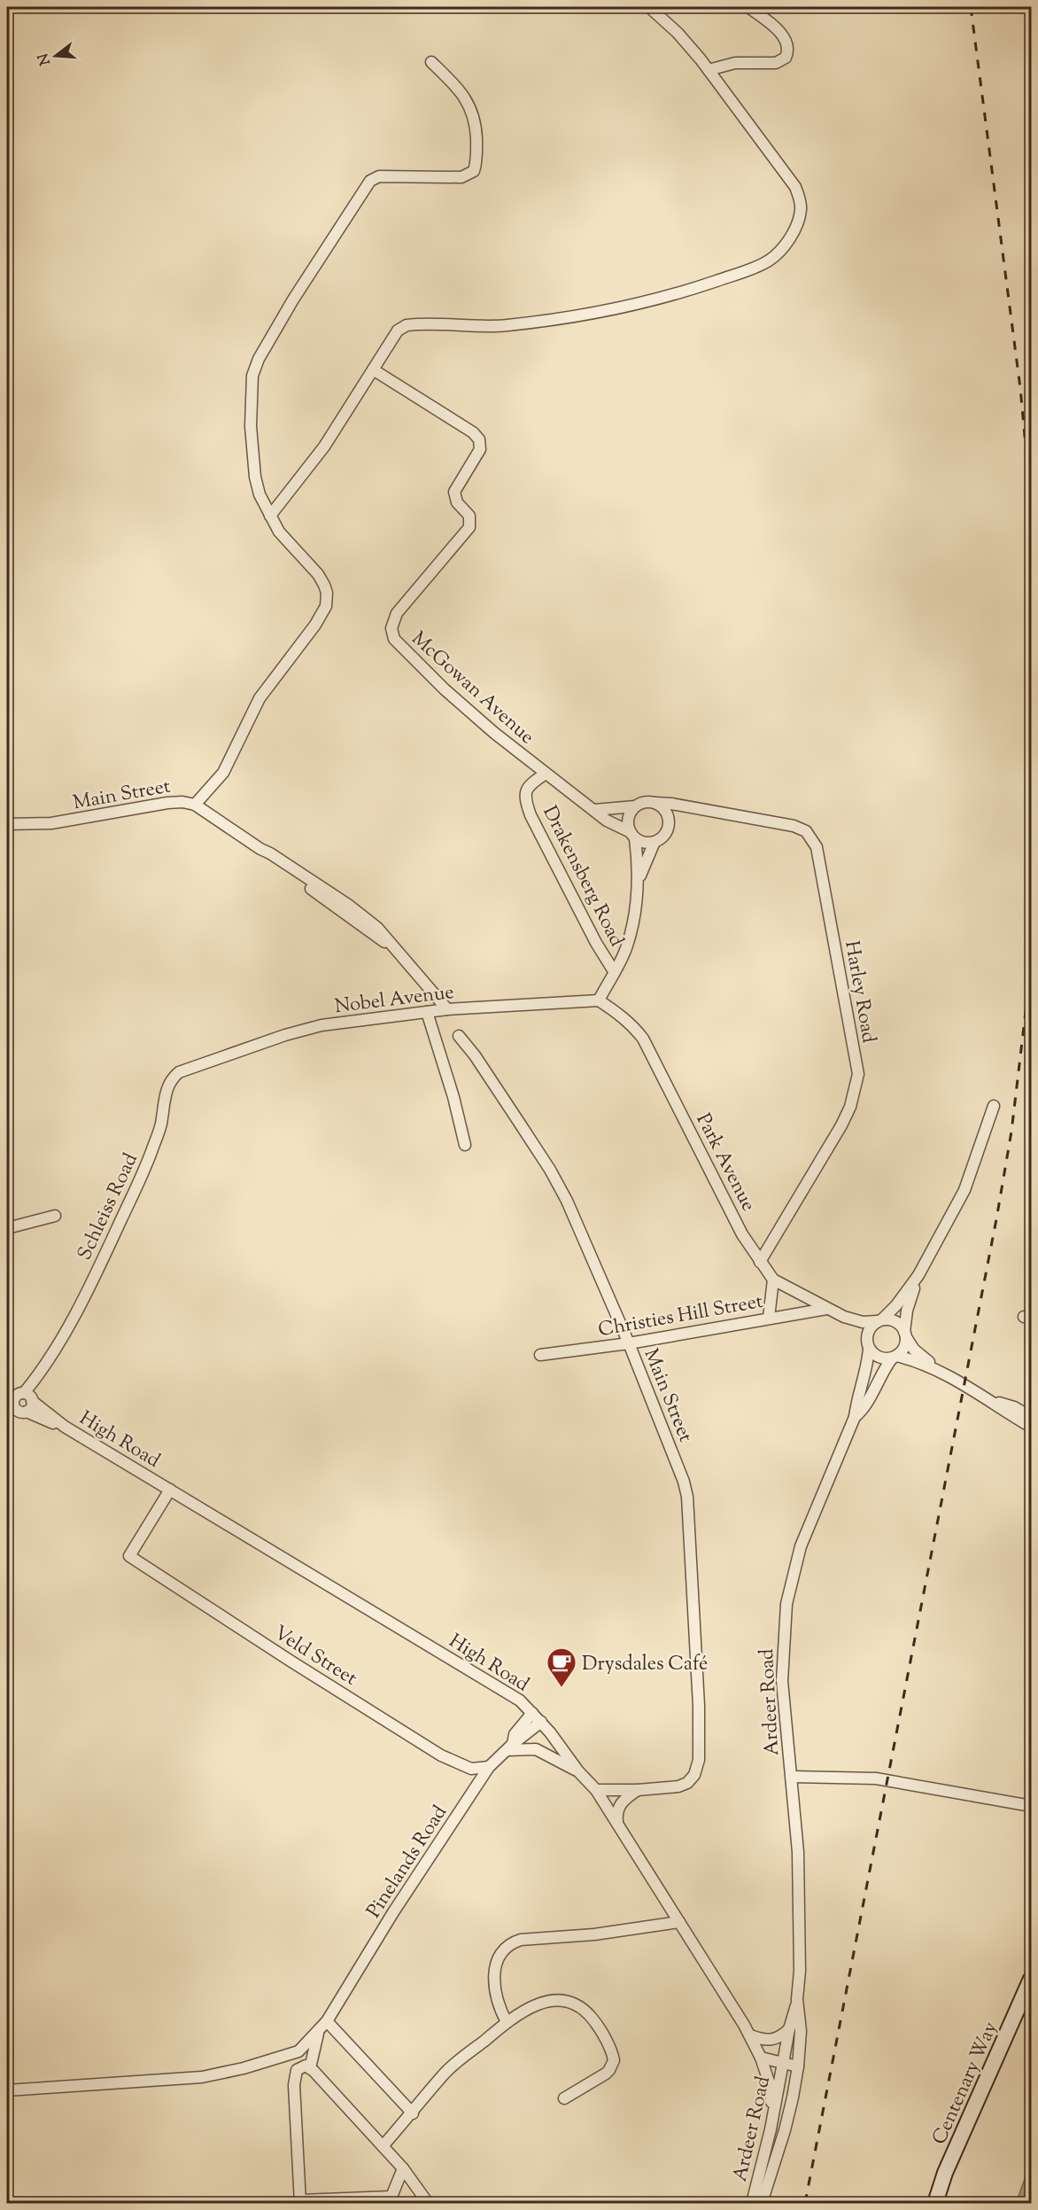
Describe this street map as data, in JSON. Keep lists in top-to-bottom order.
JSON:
{
  "streets": {
    "main road": ["Centenary Way"],
    "street": [
      "McGowan Avenue",
      "Main Street",
      "Drakensberg Road",
      "Harley Road",
      "Nobel Avenue",
      "Park Avenue",
      "Schleiss Road",
      "Christies Hill Street",
      "High Road",
      "Veld Street",
      "Ardeer Road",
      "Pinelands Road"
    ]
  },
  "crossings": [
    ["McGowan Avenue", "Drakensberg Road"],
    ["McGowan Avenue", "Harley Road"],
    ["Main Street", "Nobel Avenue"],
    ["Main Street", "Christies Hill Street"],
    ["Harley Road", "Park Avenue"],
    ["Nobel Avenue", "Park Avenue"],
    ["Nobel Avenue", "Schleiss Road"],
    ["Park Avenue", "Christies Hill Street"],
    ["Park Avenue", "Ardeer Road"],
    ["Schleiss Road", "High Road"],
    ["High Road", "Veld Street"],
    ["High Road", "Ardeer Road"],
    ["High Road", "Pinelands Road"],
    ["Veld Street", "Pinelands Road"]
  ],
  "places": {
    "cafe": ["Drysdales Café"]
  },
  "north": "left"
}
